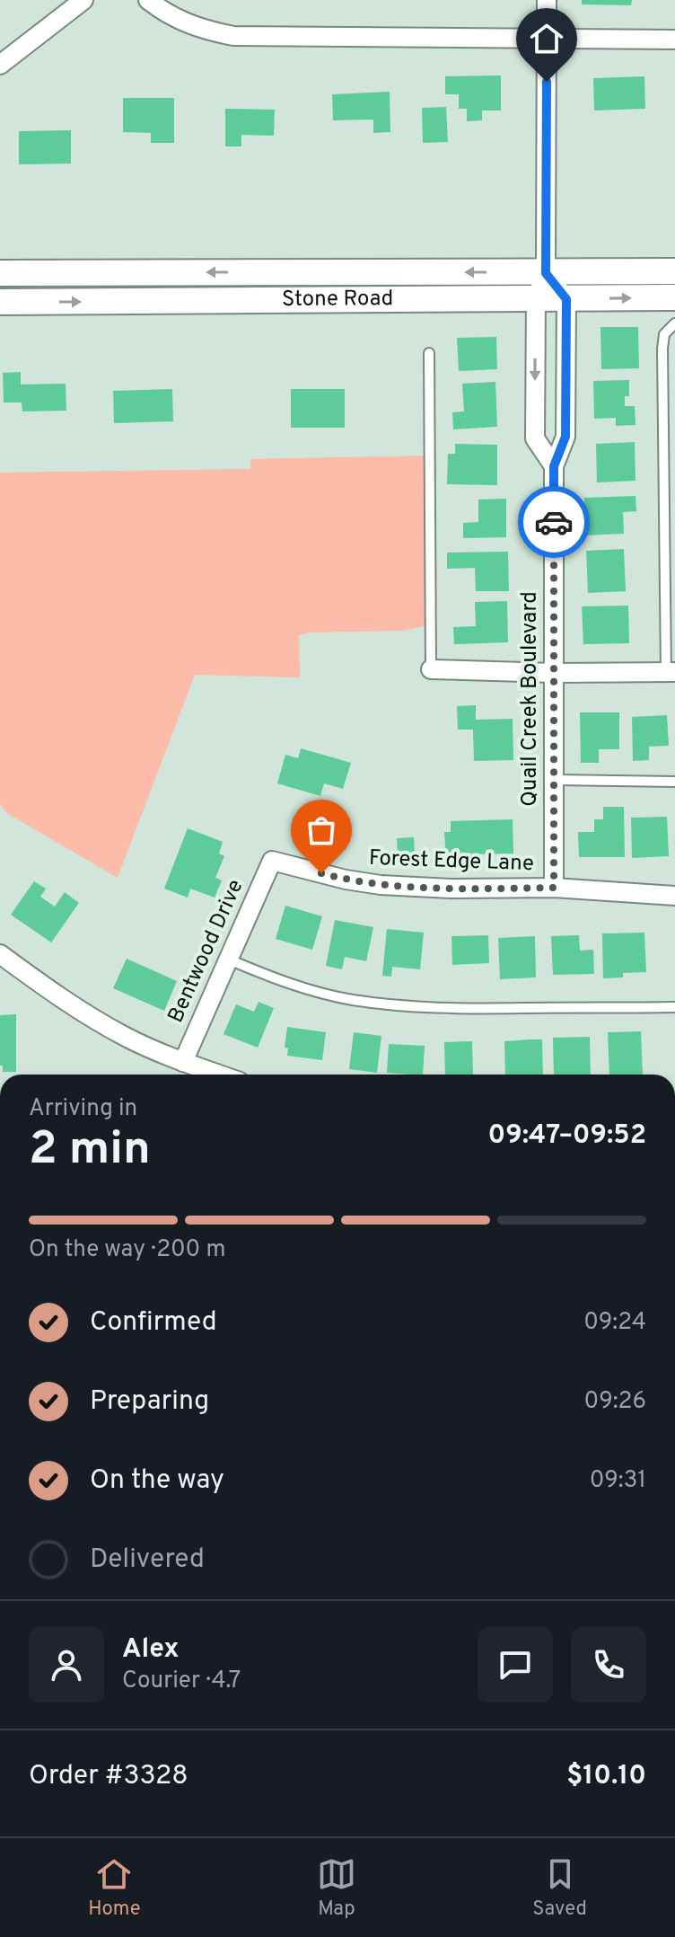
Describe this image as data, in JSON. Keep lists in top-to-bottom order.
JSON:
{
  "streets": {
    "main road": ["Stone Road"],
    "street": ["Quail Creek Boulevard", "Forest Edge Lane", "Bentwood Drive"]
  },
  "crossings": [
    ["Stone Road", "Quail Creek Boulevard"],
    ["Quail Creek Boulevard", "Forest Edge Lane"],
    ["Forest Edge Lane", "Bentwood Drive"]
  ],
  "page": {
    "heading": ["2 min", "Arriving in", "09:47–09:52"],
    "panel": [
      "Alex",
      "Courier · 4.7",
      "Order #3328",
      "$10.10"
    ],
    "bar": "On the way · 200 m",
    "list": [
      ["Confirmed", "09:24"],
      ["Preparing", "09:26"],
      ["On the way", "09:31"],
      "Delivered"
    ],
    "tabs": ["Home", "Map", "Saved"]
  }
}
